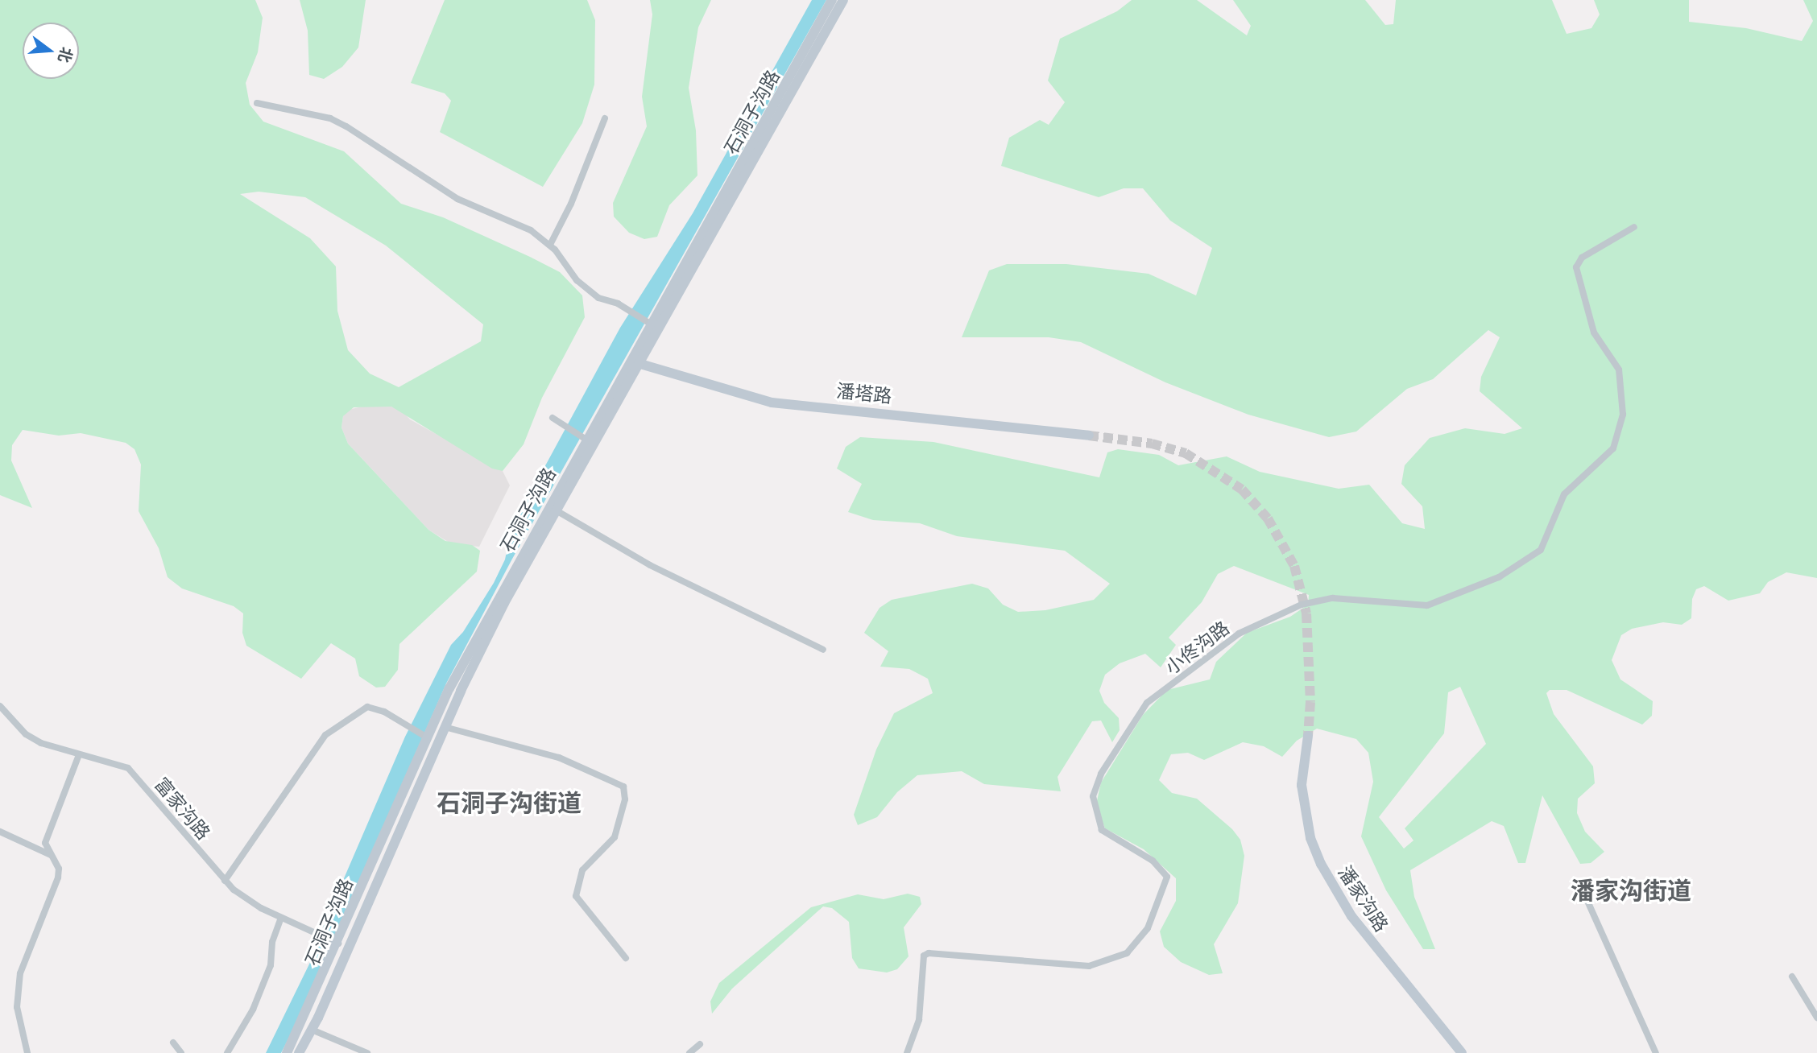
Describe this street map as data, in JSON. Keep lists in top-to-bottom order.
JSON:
{
  "streets": {
    "main road": ["石洞子沟路", "潘塔路", "潘家沟路"],
    "street": ["小佟沟路", "富家沟路"]
  },
  "crossings": [
    ["石洞子沟路", "潘塔路"],
    ["石洞子沟路", "富家沟路"]
  ],
  "districts": ["石洞子沟街道", "潘家沟街道"],
  "north": "right"
}
